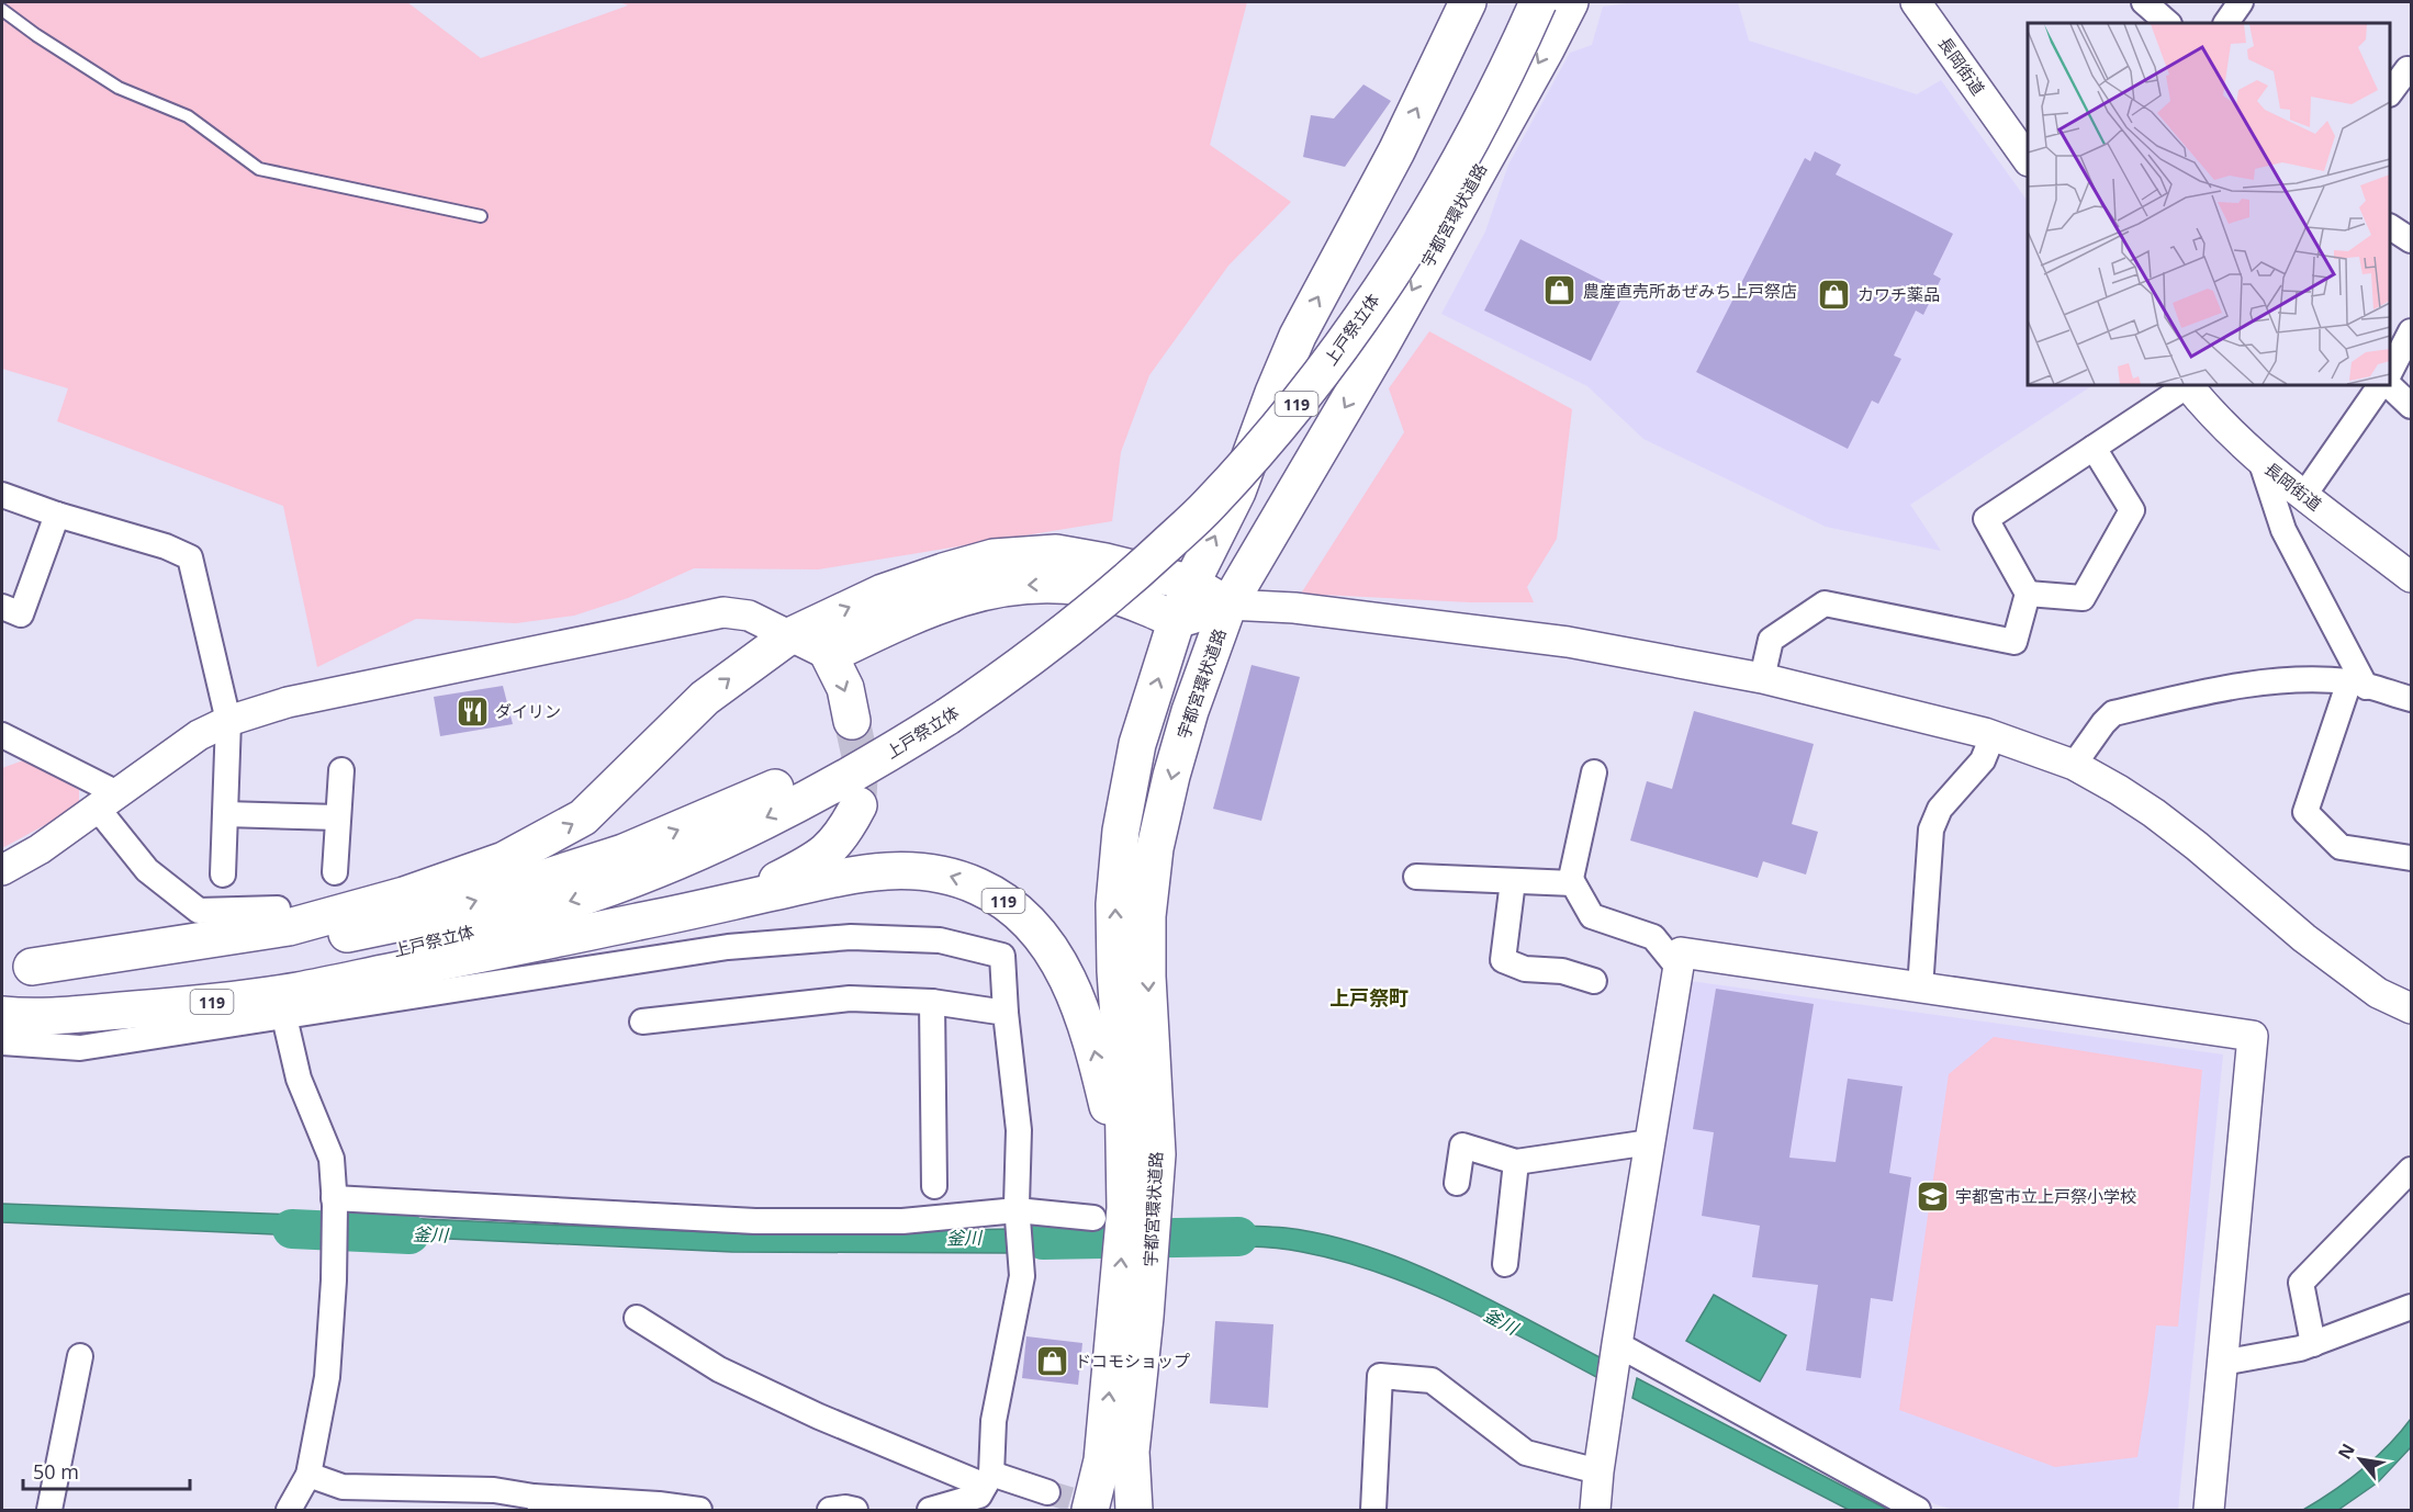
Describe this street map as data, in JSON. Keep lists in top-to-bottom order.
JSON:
{
  "streets": {
    "highway": ["宇都宮環状道路", "上戸祭立体", "119"],
    "street": ["長岡街道"]
  },
  "crossings": [
    ["宇都宮環状道路", "119"],
    ["上戸祭立体", "119"]
  ],
  "districts": ["上戸祭町"],
  "water": ["釜川"],
  "places": {
    "shop": ["農産直売所あぜみち上戸祭店", "カワチ薬品", "ドコモショップ"],
    "restaurant": ["ダイリン"],
    "school or university": ["宇都宮市立上戸祭小学校"]
  },
  "scale_bar": "50 m",
  "north": "top left"
}
